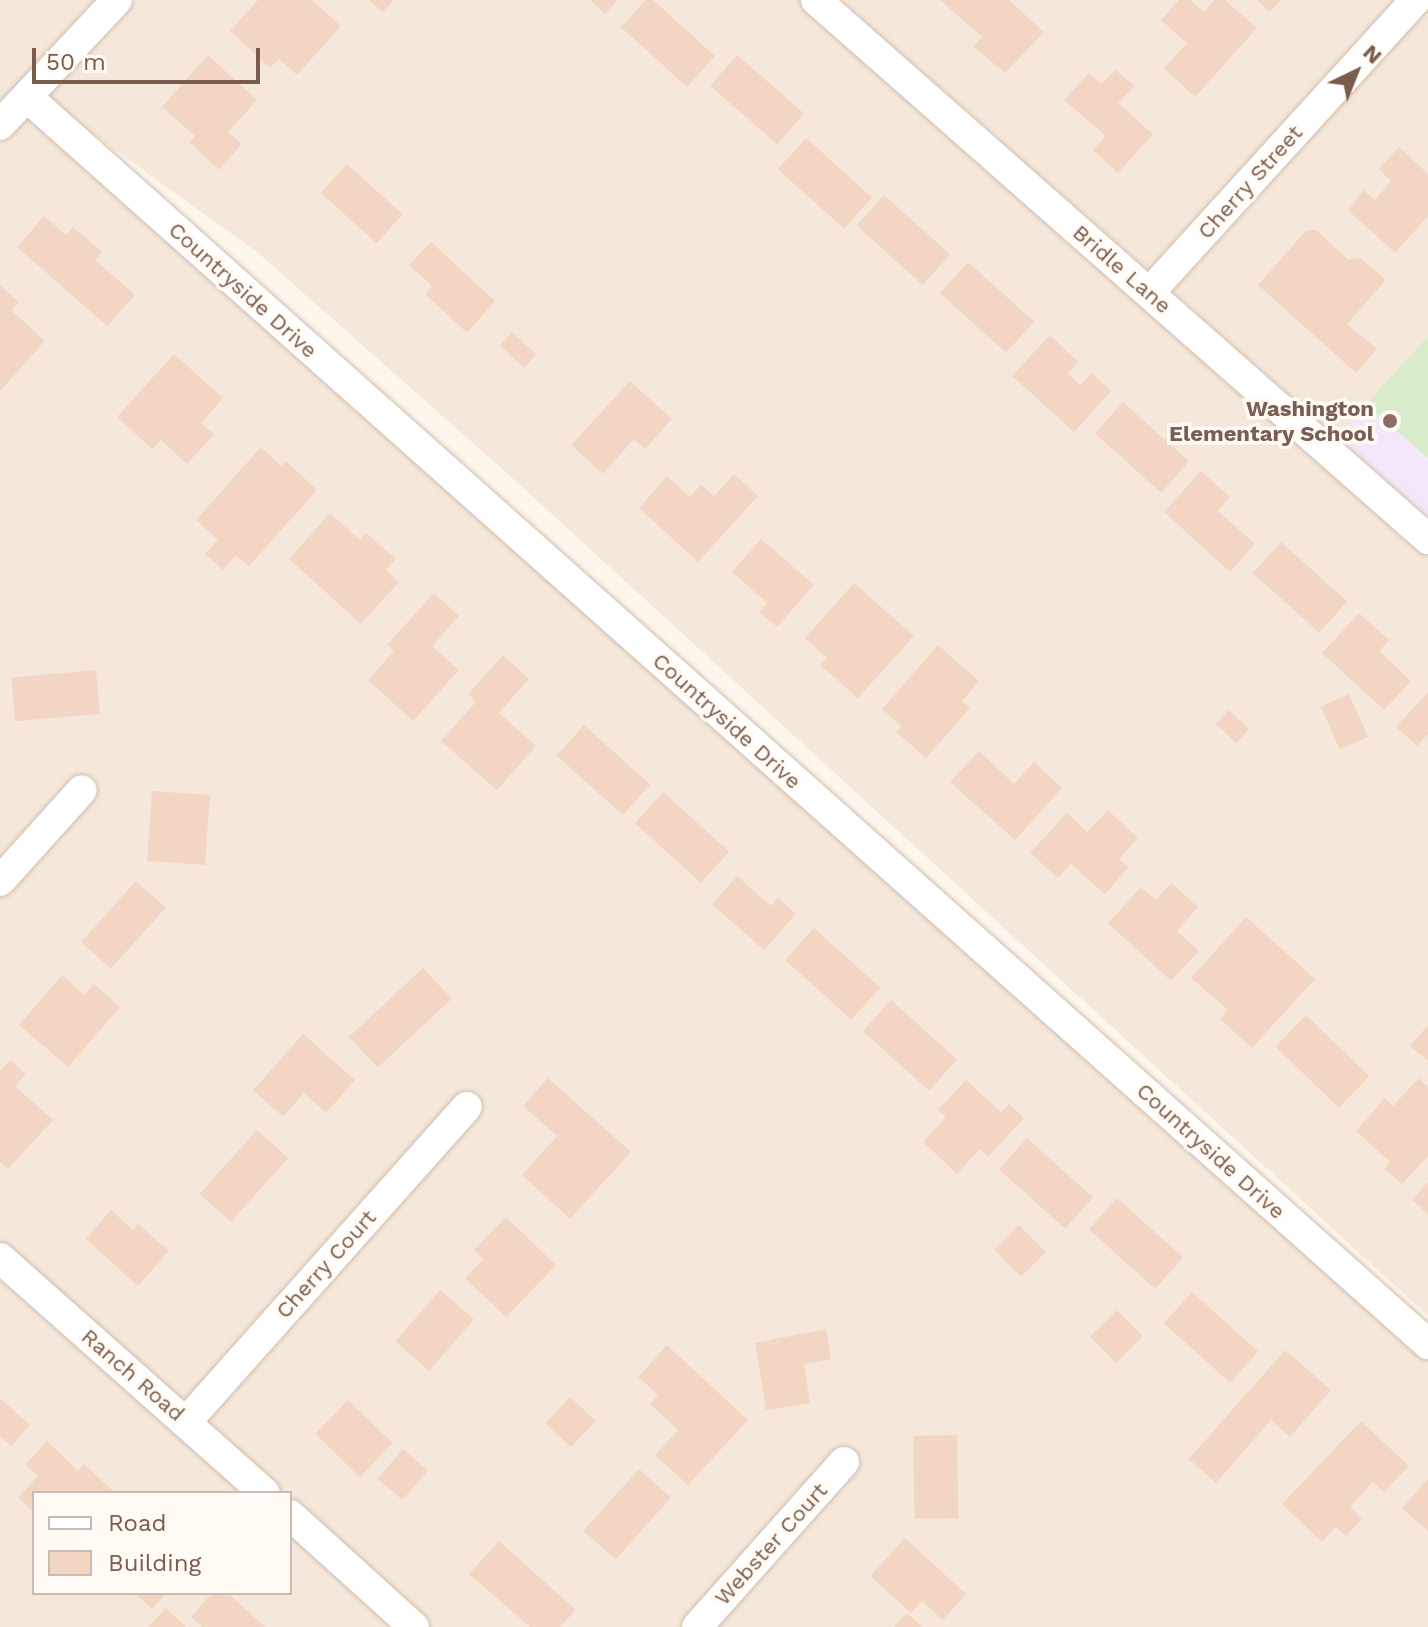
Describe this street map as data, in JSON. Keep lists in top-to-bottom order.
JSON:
{
  "streets": {
    "street": [
      "Cherry Street",
      "Bridle Lane",
      "Countryside Drive",
      "Cherry Court",
      "Ranch Road",
      "Webster Court"
    ]
  },
  "crossings": [
    ["Cherry Street", "Bridle Lane"],
    ["Cherry Court", "Ranch Road"]
  ],
  "places": ["Washington Elementary School"],
  "legend": ["Road", "Building"],
  "scale_bar": "50 m",
  "north": "top right"
}
